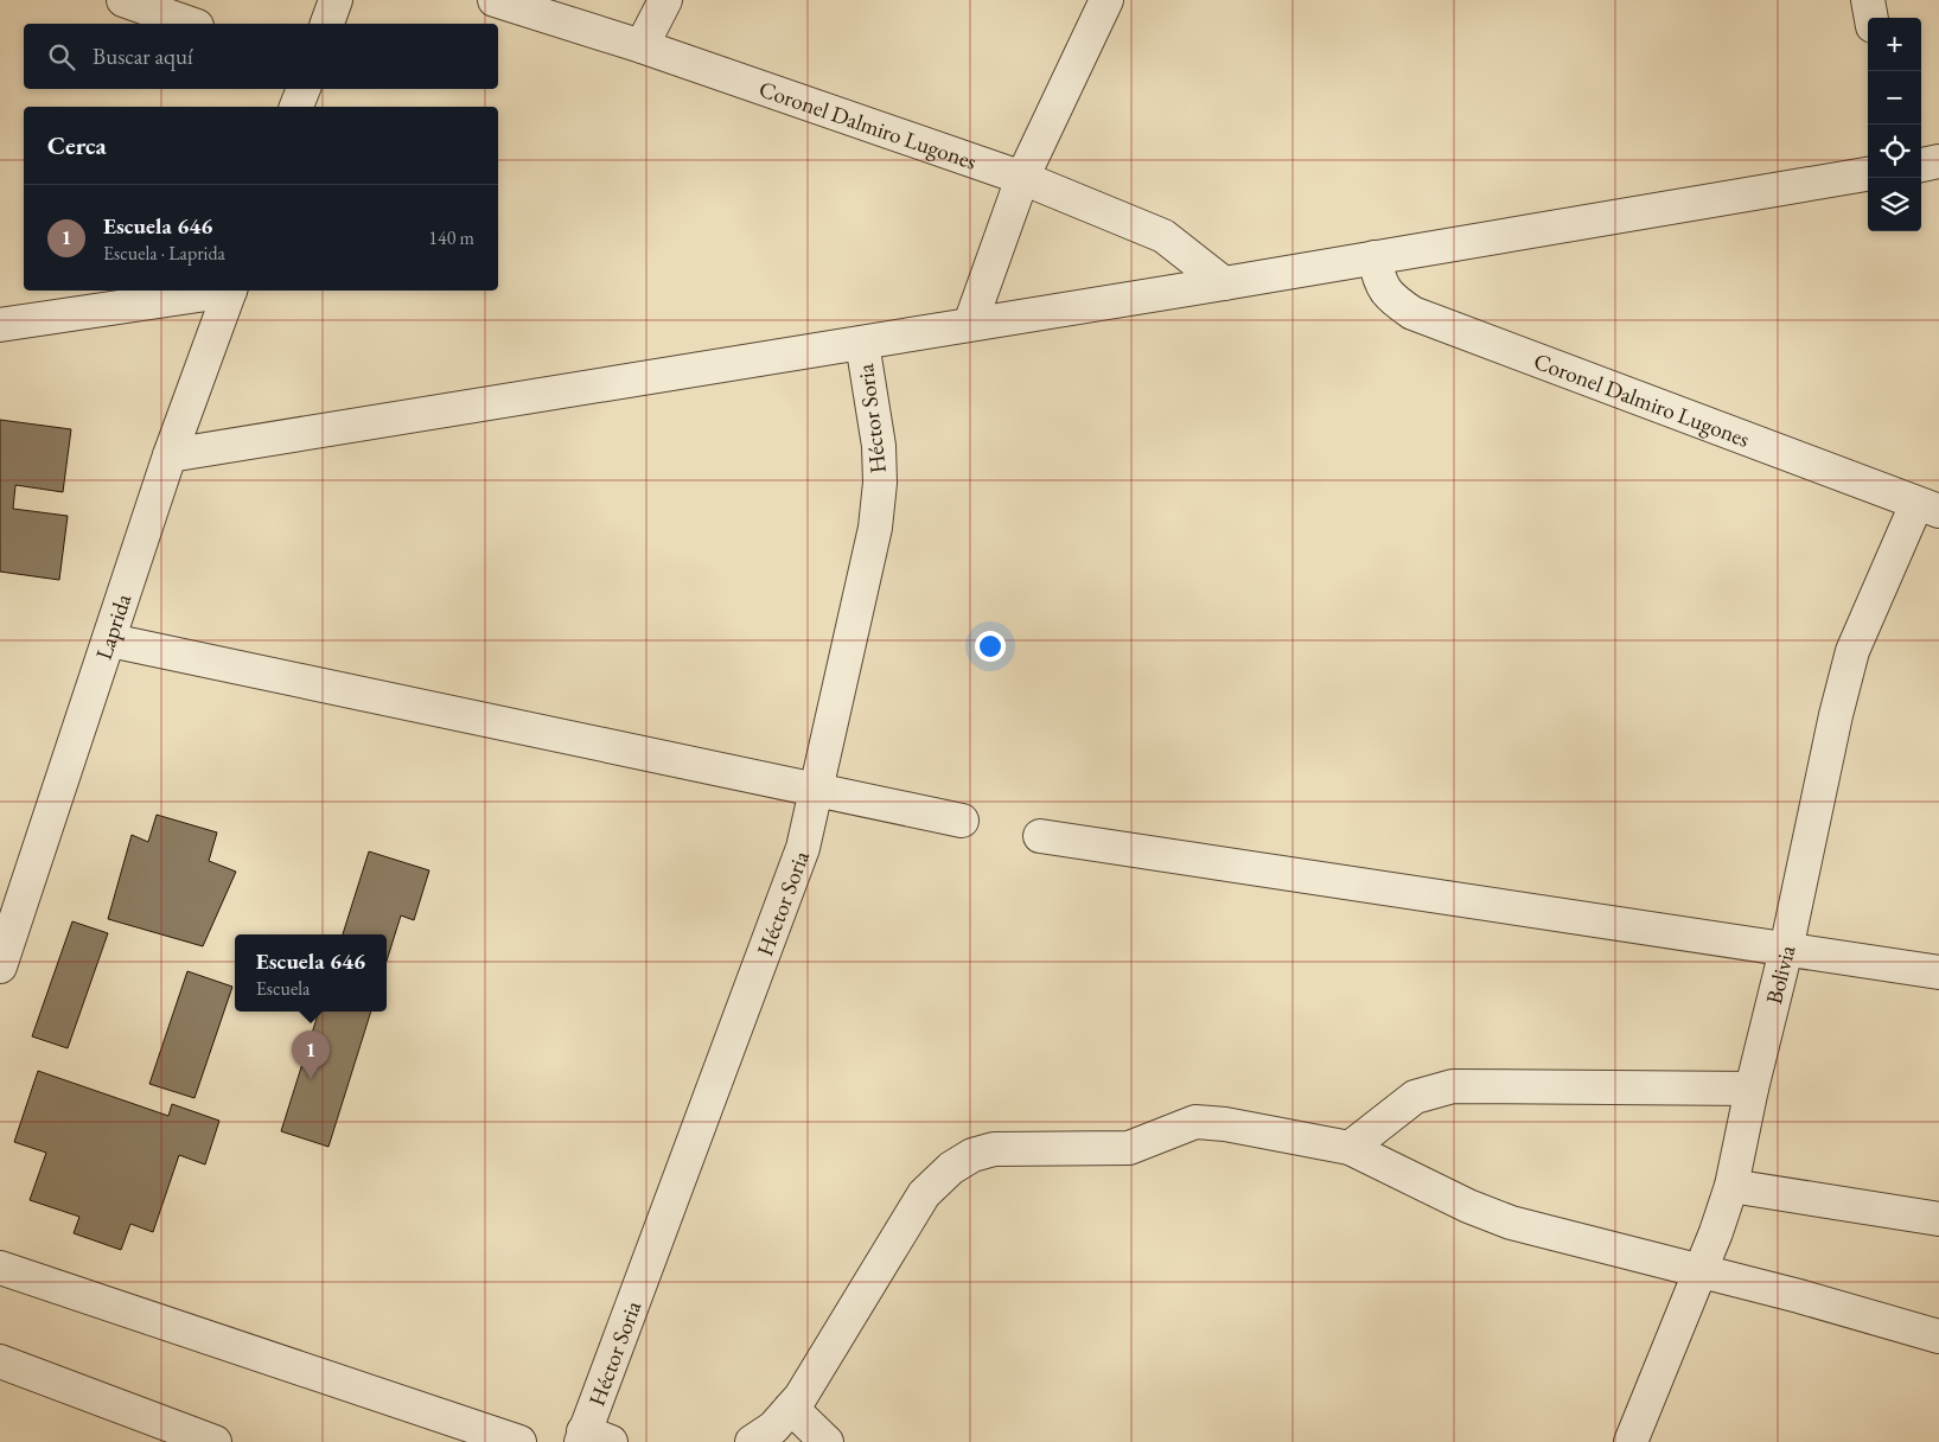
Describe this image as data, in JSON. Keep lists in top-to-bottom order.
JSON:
{
  "streets": {
    "street": [
      "Coronel Dalmiro Lugones",
      "Héctor Soria",
      "Laprida",
      "Bolivia"
    ]
  },
  "crossings": [
    ["Coronel Dalmiro Lugones", "Bolivia"]
  ],
  "page": {
    "map_buttons": ["+", "−"],
    "search": "Buscar aquí",
    "heading": "Cerca",
    "list": [
      {
        "mark": "1",
        "name": "Escuela 646",
        "note": "Escuela · Laprida",
        "value": "140 m"
      }
    ],
    "popup": ["Escuela 646", "Escuela"],
    "pins": "1"
  }
}
